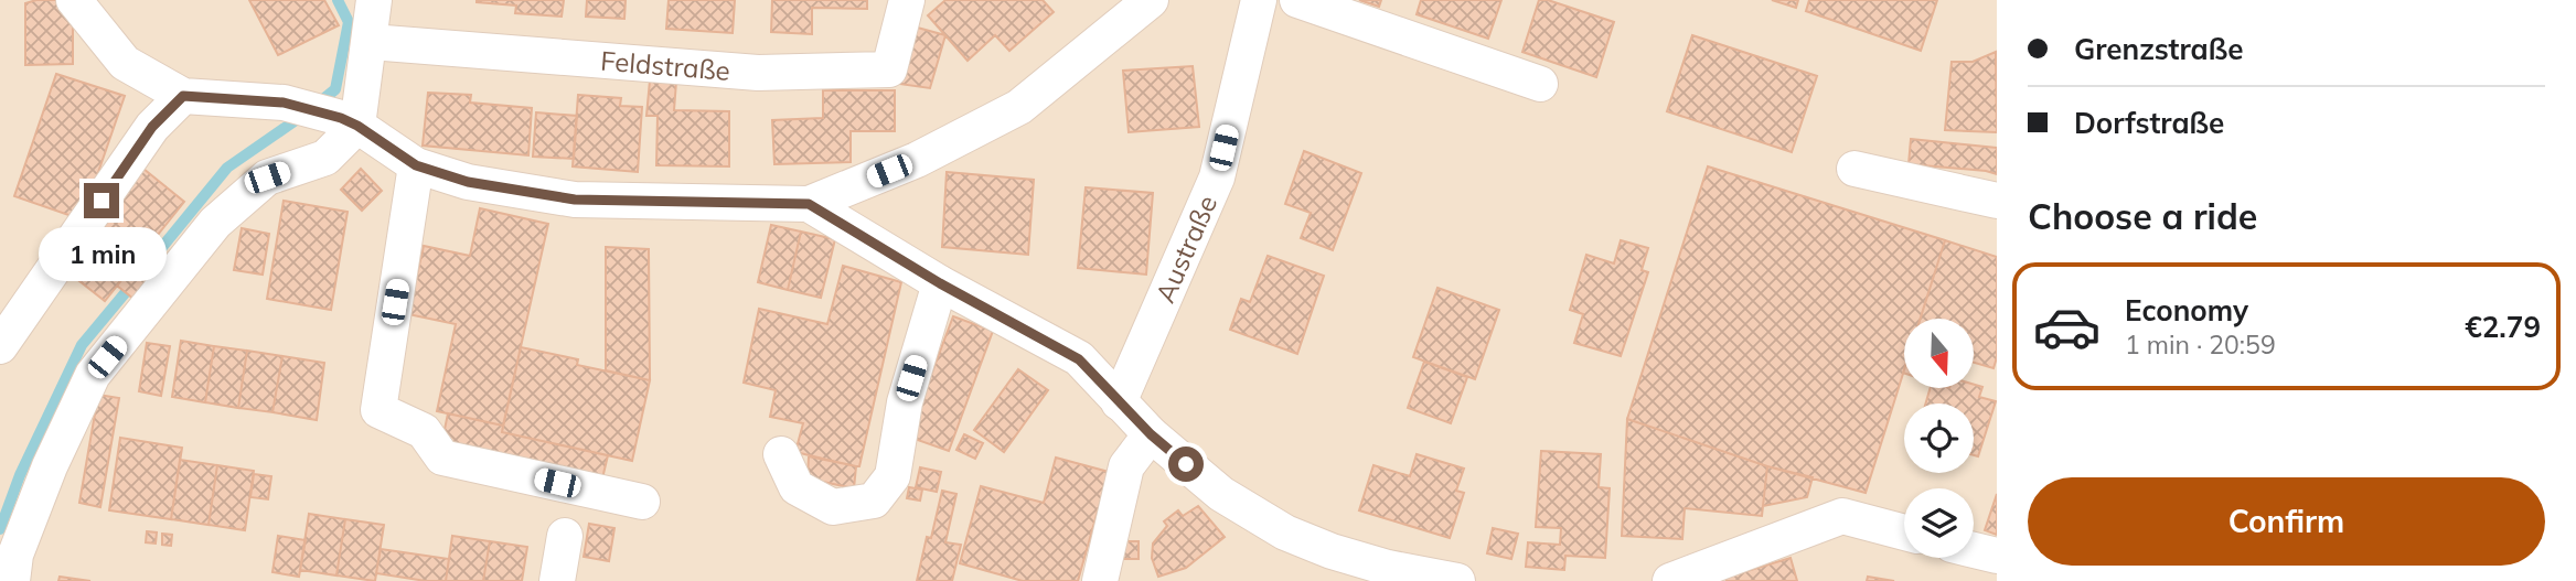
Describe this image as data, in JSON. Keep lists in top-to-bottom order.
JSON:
{
  "streets": {
    "street": ["Feldstraße", "Austraße"]
  },
  "north": "bottom",
  "page": {
    "banner": ["Grenzstraße", "Dorfstraße"],
    "heading": "Choose a ride",
    "bubble": "1 min",
    "list": [
      {
        "name": "Economy",
        "note": "1 min · 20:59",
        "value": "€2.79"
      }
    ],
    "buttons": "Confirm"
  }
}
